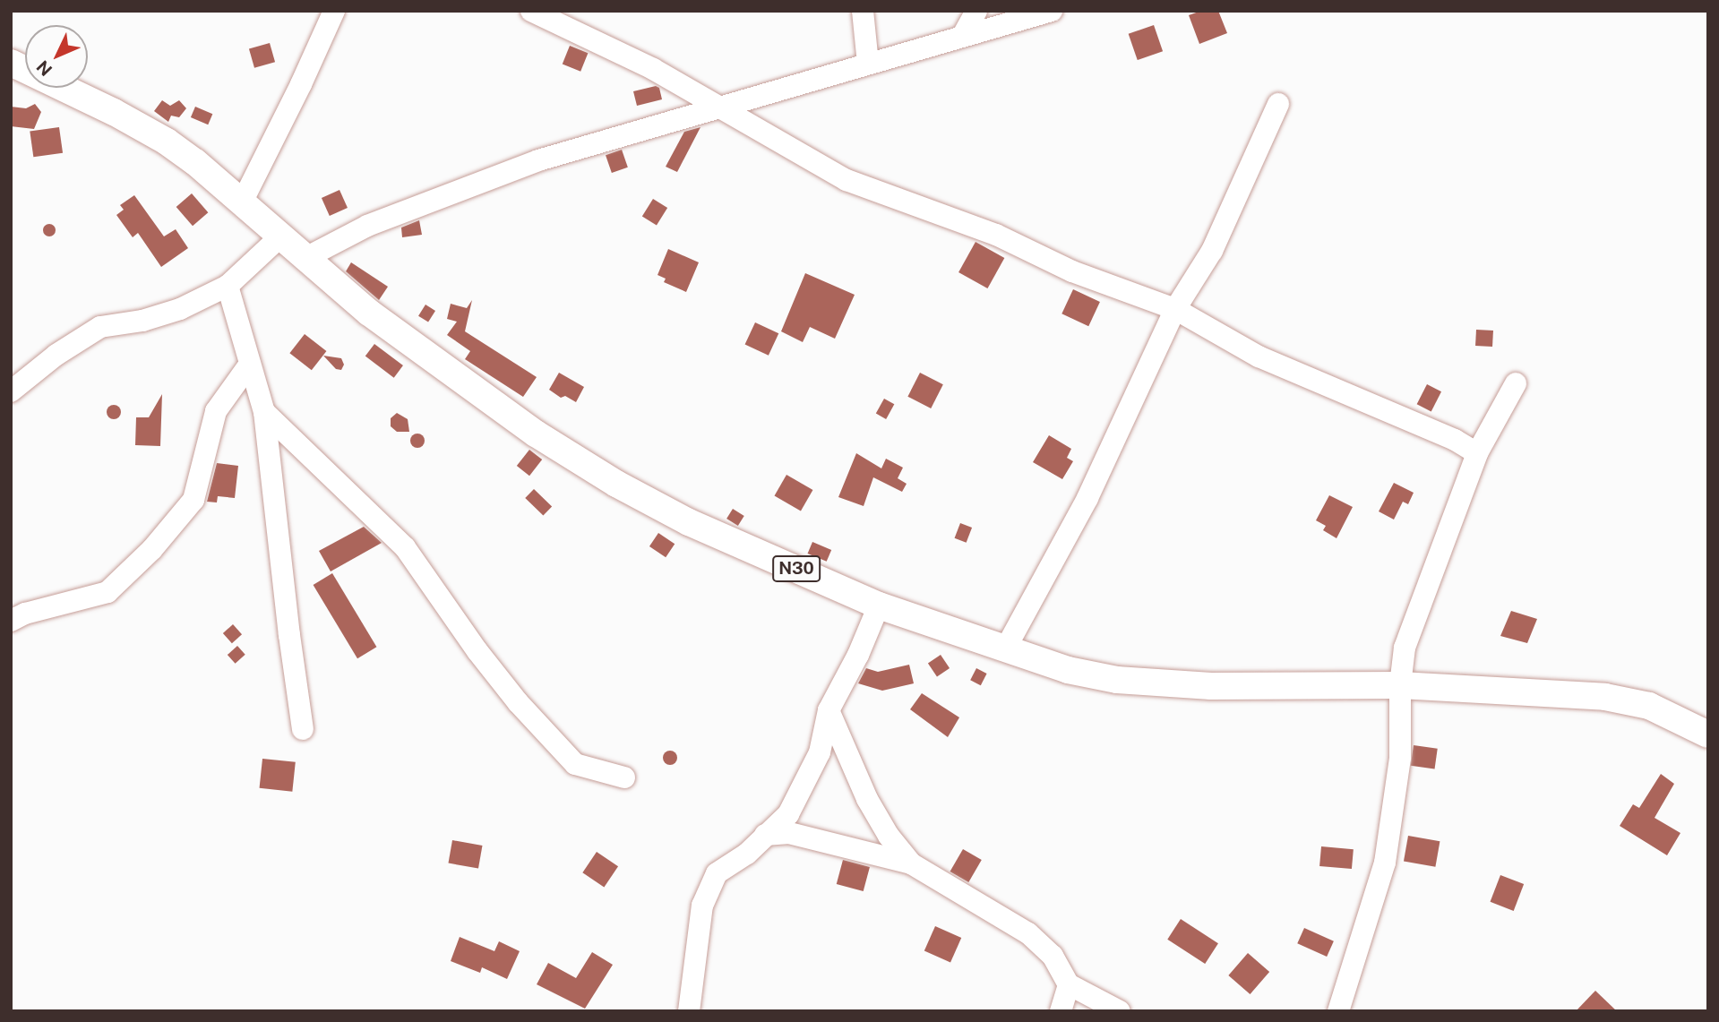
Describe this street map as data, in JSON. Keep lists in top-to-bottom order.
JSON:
{
  "streets": {
    "main road": ["N30"]
  },
  "north": "bottom left"
}
